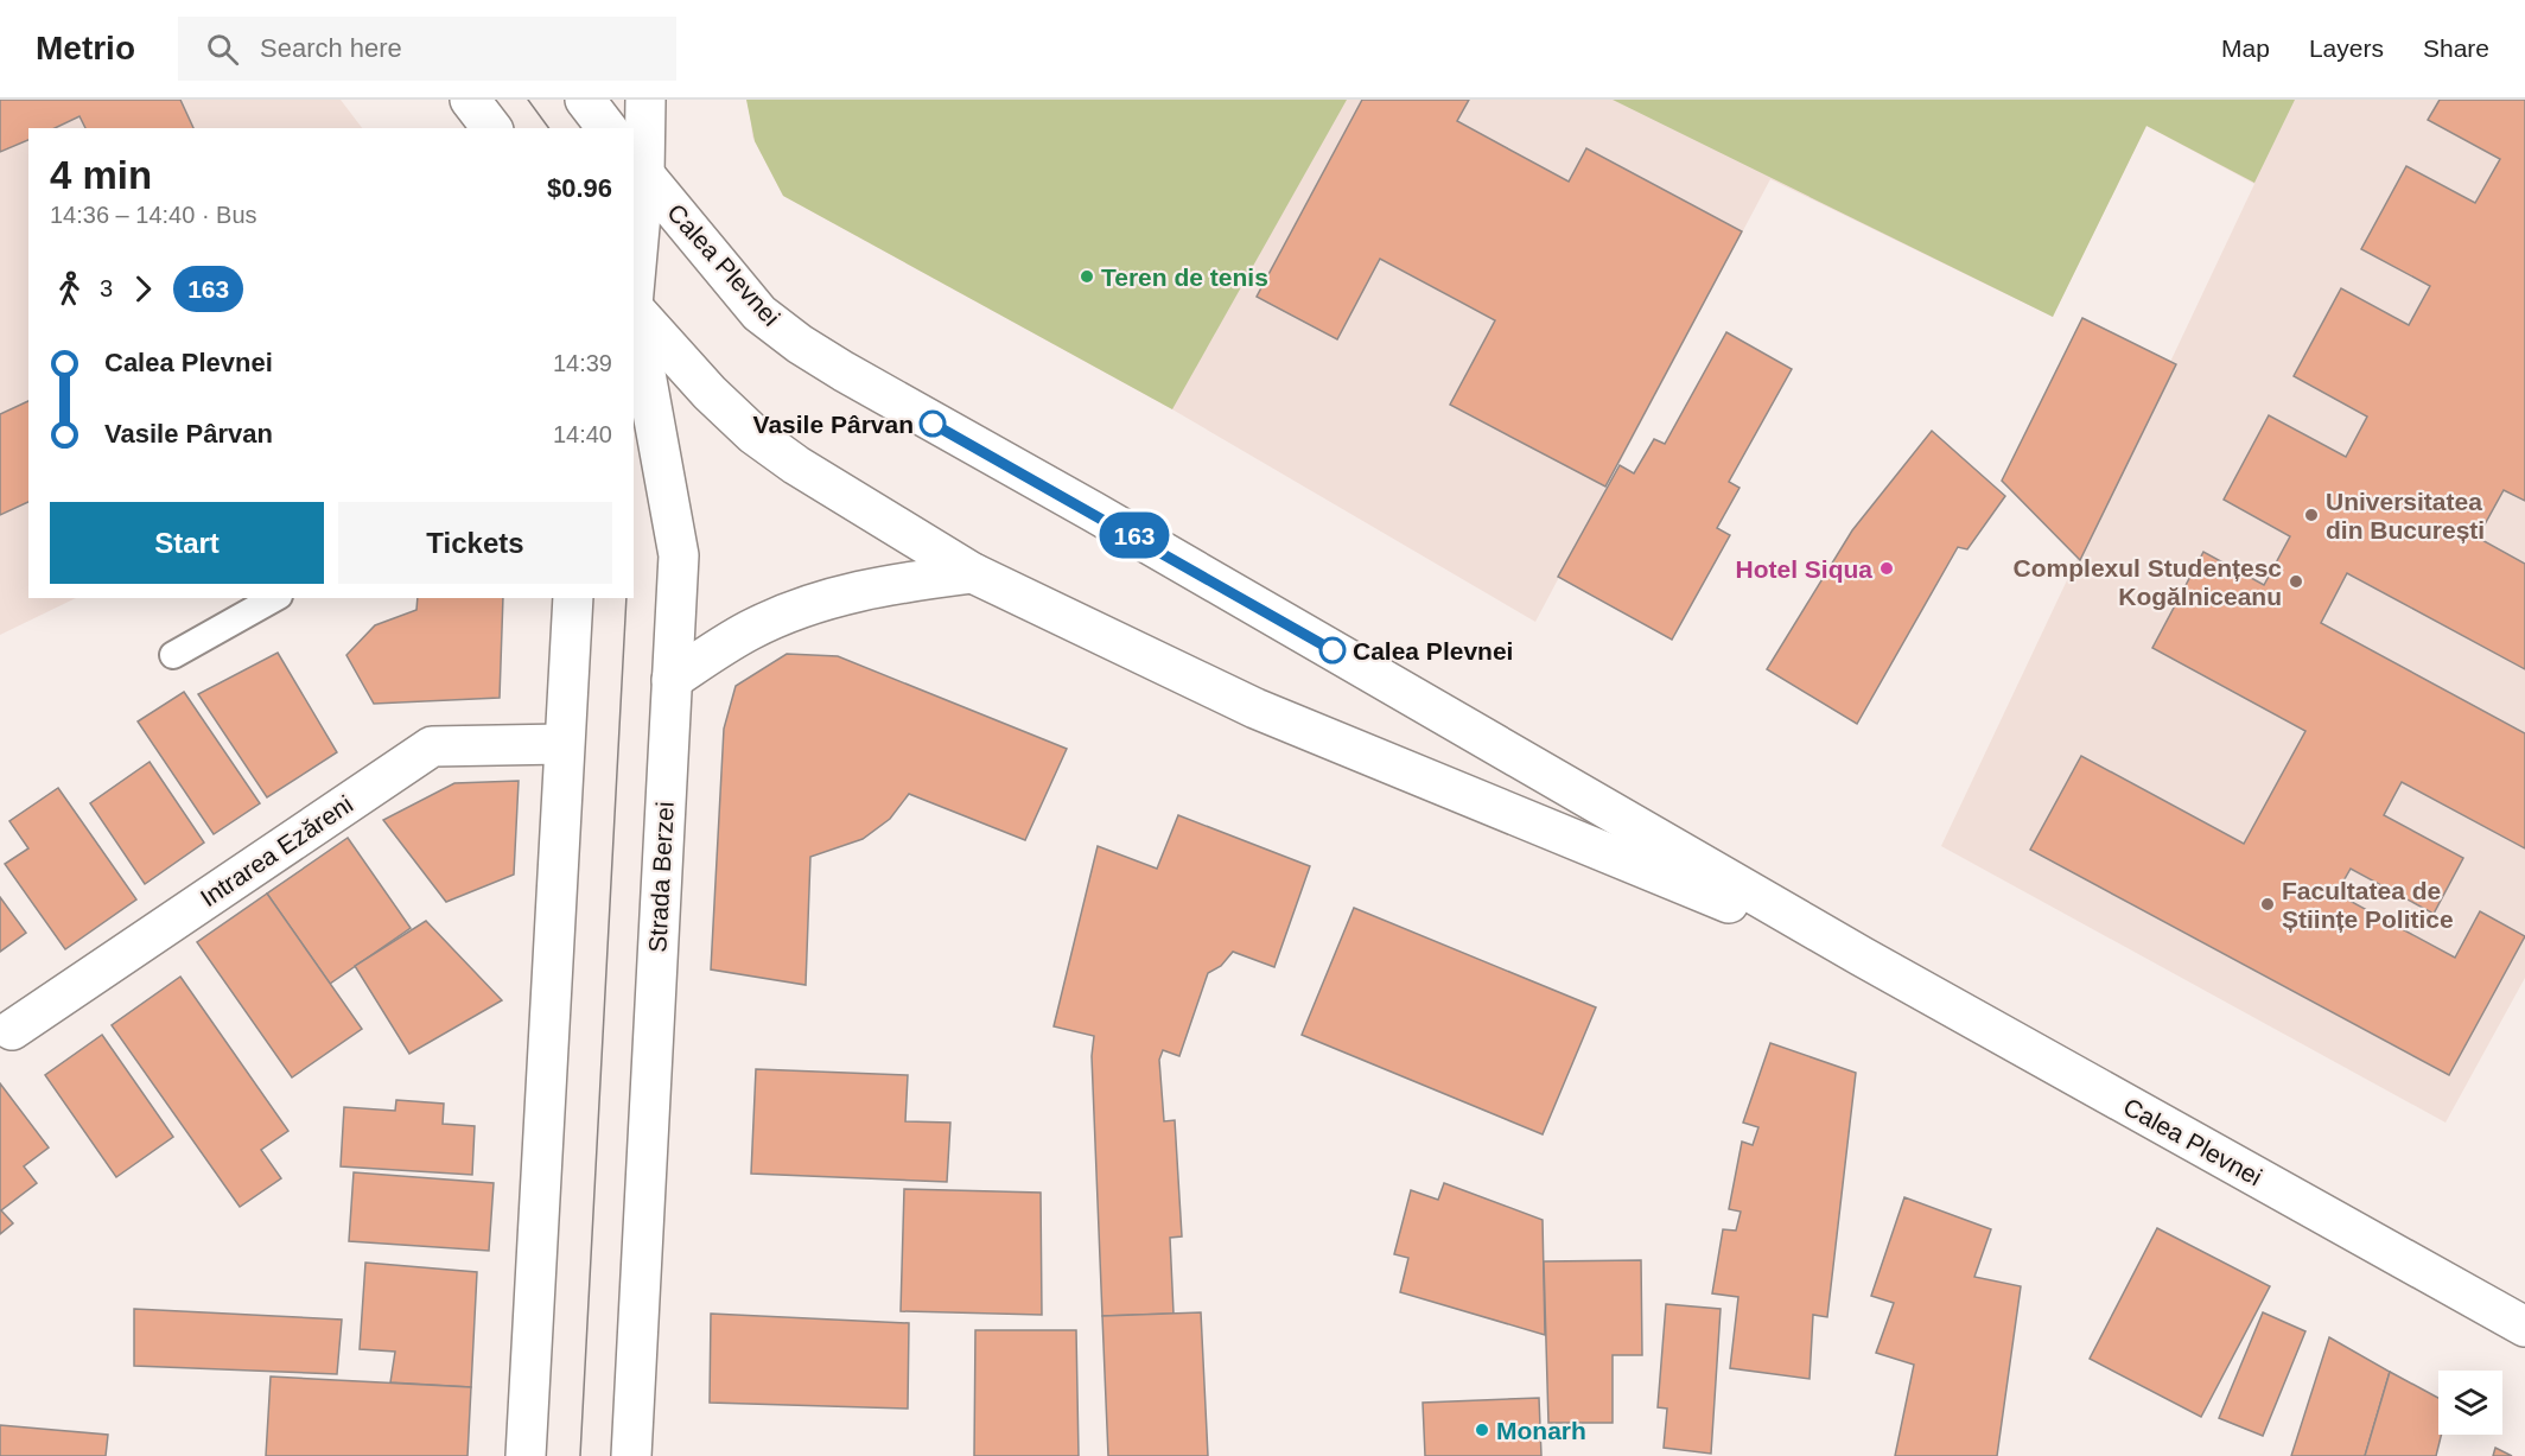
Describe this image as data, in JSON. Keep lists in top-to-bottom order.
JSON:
{
  "streets": {
    "main road": ["Calea Plevnei", "Intrarea Ezăreni", "Strada Berzei"]
  },
  "crossings": [
    ["Calea Plevnei", "Strada Berzei"]
  ],
  "places": [
    "Teren de tenis",
    "Vasile Pârvan",
    "Universitatea din București",
    "Hotel Siqua",
    "Complexul Studențesc Kogălniceanu",
    "Calea Plevnei",
    "Facultatea de Științe Politice",
    "Monarh"
  ],
  "lines": ["bus line 163"],
  "page": {
    "header": "Metrio",
    "search": "Search here",
    "nav": ["Map", "Layers", "Share"],
    "on_map": "163",
    "heading": ["4 min", "14:36 – 14:40 · Bus", "$0.96"],
    "legs": ["3", "163"],
    "list": [
      {
        "name": "Calea Plevnei",
        "value": "14:39"
      },
      {
        "name": "Vasile Pârvan",
        "value": "14:40"
      }
    ],
    "buttons": ["Start", "Tickets"]
  }
}
